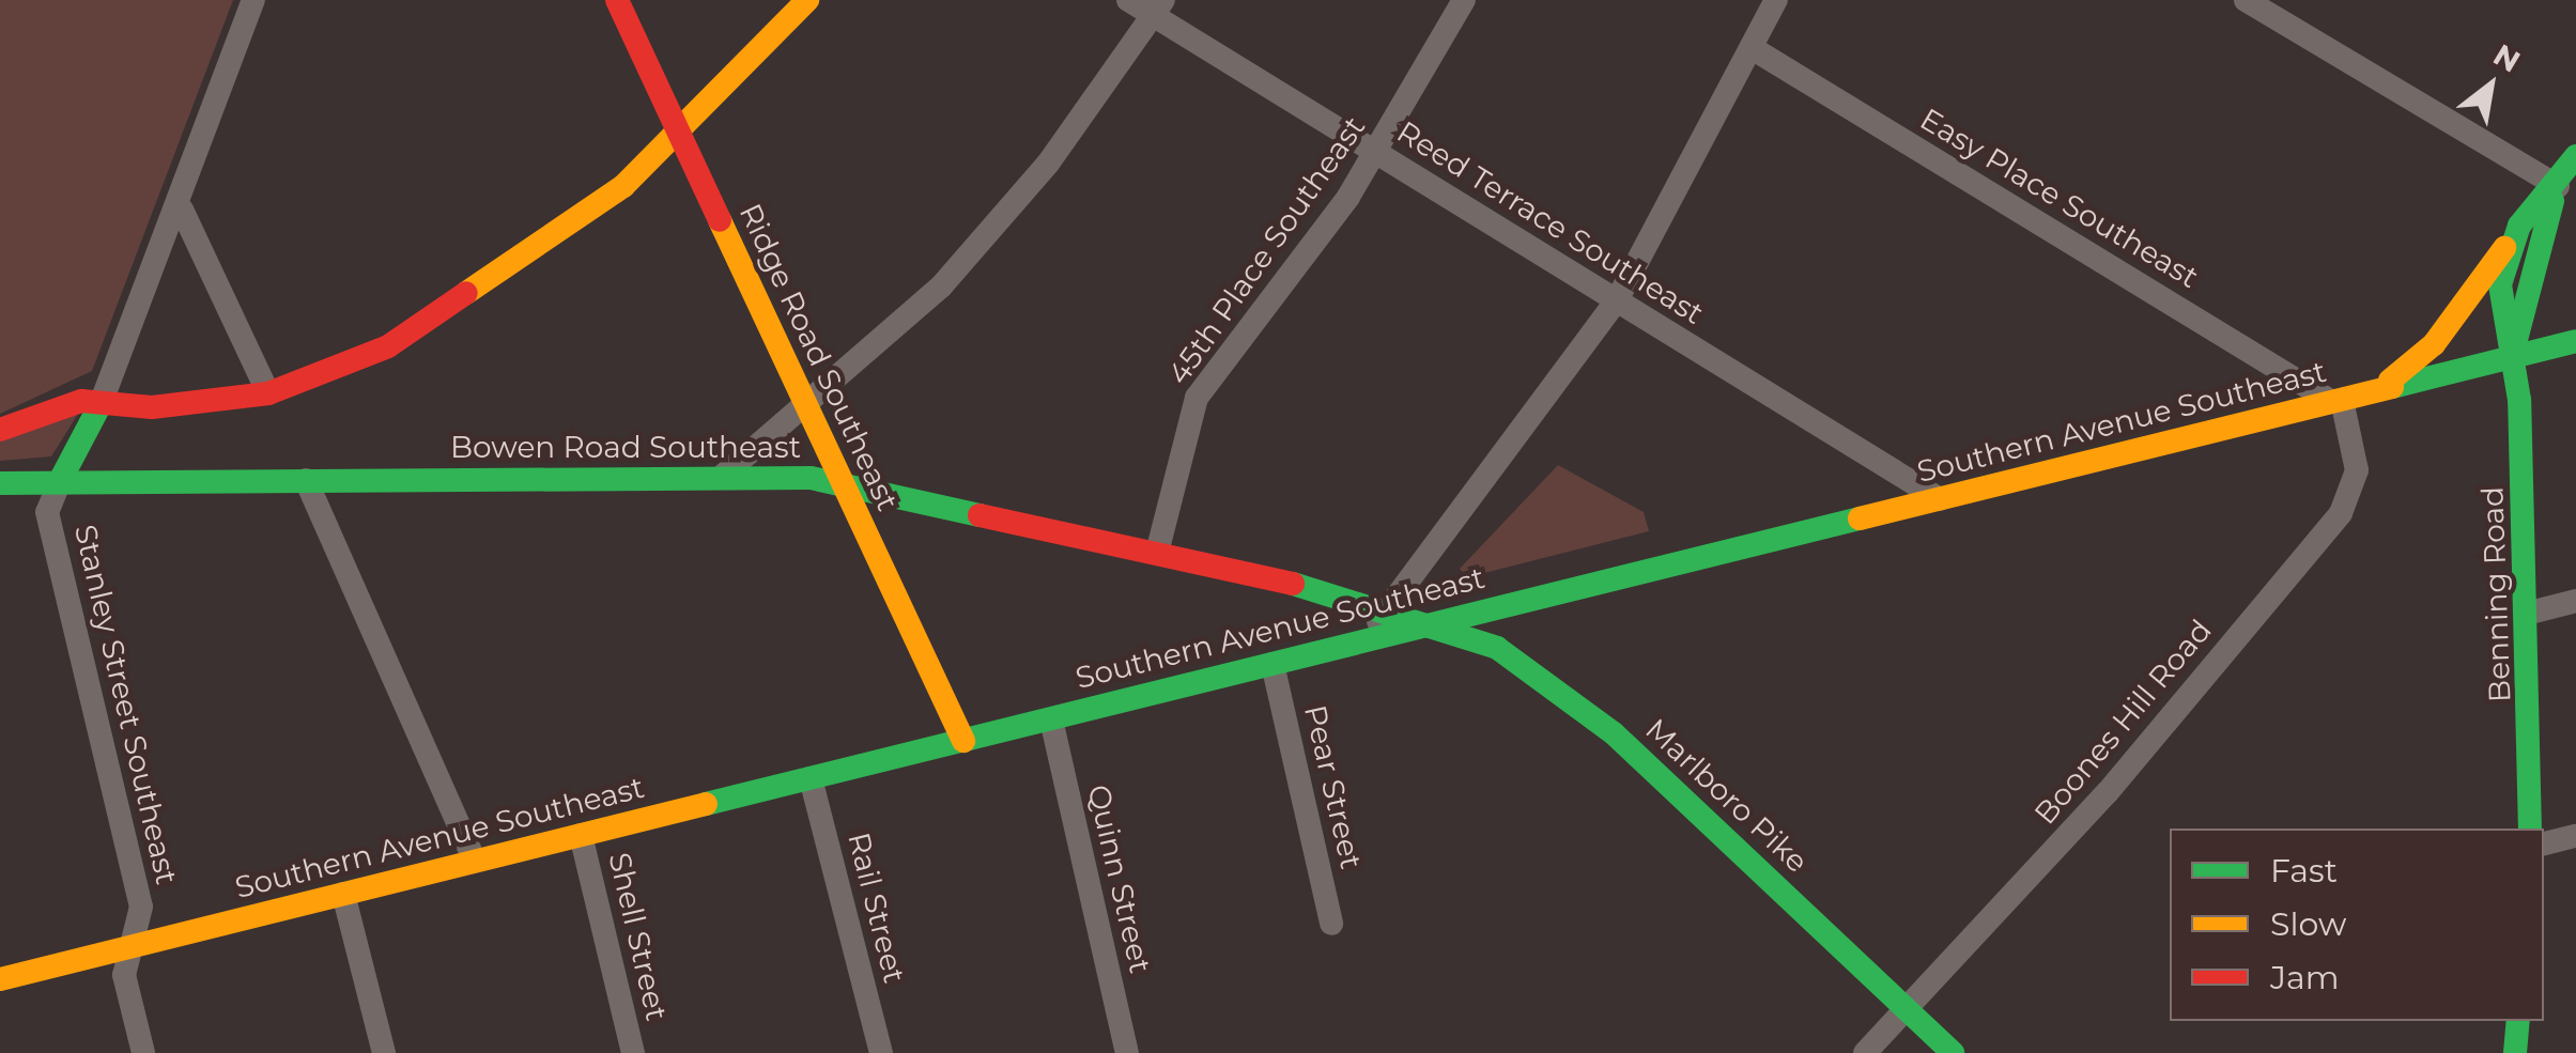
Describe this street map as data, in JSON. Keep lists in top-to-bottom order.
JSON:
{
  "streets": {
    "main road": [
      "Ridge Road Southeast",
      "Southern Avenue Southeast",
      "Bowen Road Southeast",
      "Benning Road",
      "Marlboro Pike"
    ],
    "street": [
      "Easy Place Southeast",
      "Reed Terrace Southeast",
      "45th Place Southeast",
      "Stanley Street Southeast",
      "Boones Hill Road",
      "Pear Street",
      "Quinn Street",
      "Rail Street",
      "Shell Street"
    ]
  },
  "crossings": [
    ["Easy Place Southeast", "Southern Avenue Southeast"],
    ["Easy Place Southeast", "Boones Hill Road"],
    ["Reed Terrace Southeast", "45th Place Southeast"],
    ["Reed Terrace Southeast", "Southern Avenue Southeast"],
    ["45th Place Southeast", "Bowen Road Southeast"],
    ["Ridge Road Southeast", "Southern Avenue Southeast"],
    ["Ridge Road Southeast", "Bowen Road Southeast"],
    ["Southern Avenue Southeast", "Bowen Road Southeast"],
    ["Southern Avenue Southeast", "Benning Road"],
    ["Southern Avenue Southeast", "Stanley Street Southeast"],
    ["Southern Avenue Southeast", "Boones Hill Road"],
    ["Southern Avenue Southeast", "Pear Street"],
    ["Southern Avenue Southeast", "Marlboro Pike"],
    ["Southern Avenue Southeast", "Quinn Street"],
    ["Southern Avenue Southeast", "Rail Street"],
    ["Southern Avenue Southeast", "Shell Street"],
    ["Bowen Road Southeast", "Stanley Street Southeast"],
    ["Bowen Road Southeast", "Marlboro Pike"],
    ["Boones Hill Road", "Marlboro Pike"]
  ],
  "legend": ["Fast", "Slow", "Jam"],
  "north": "top right"
}
